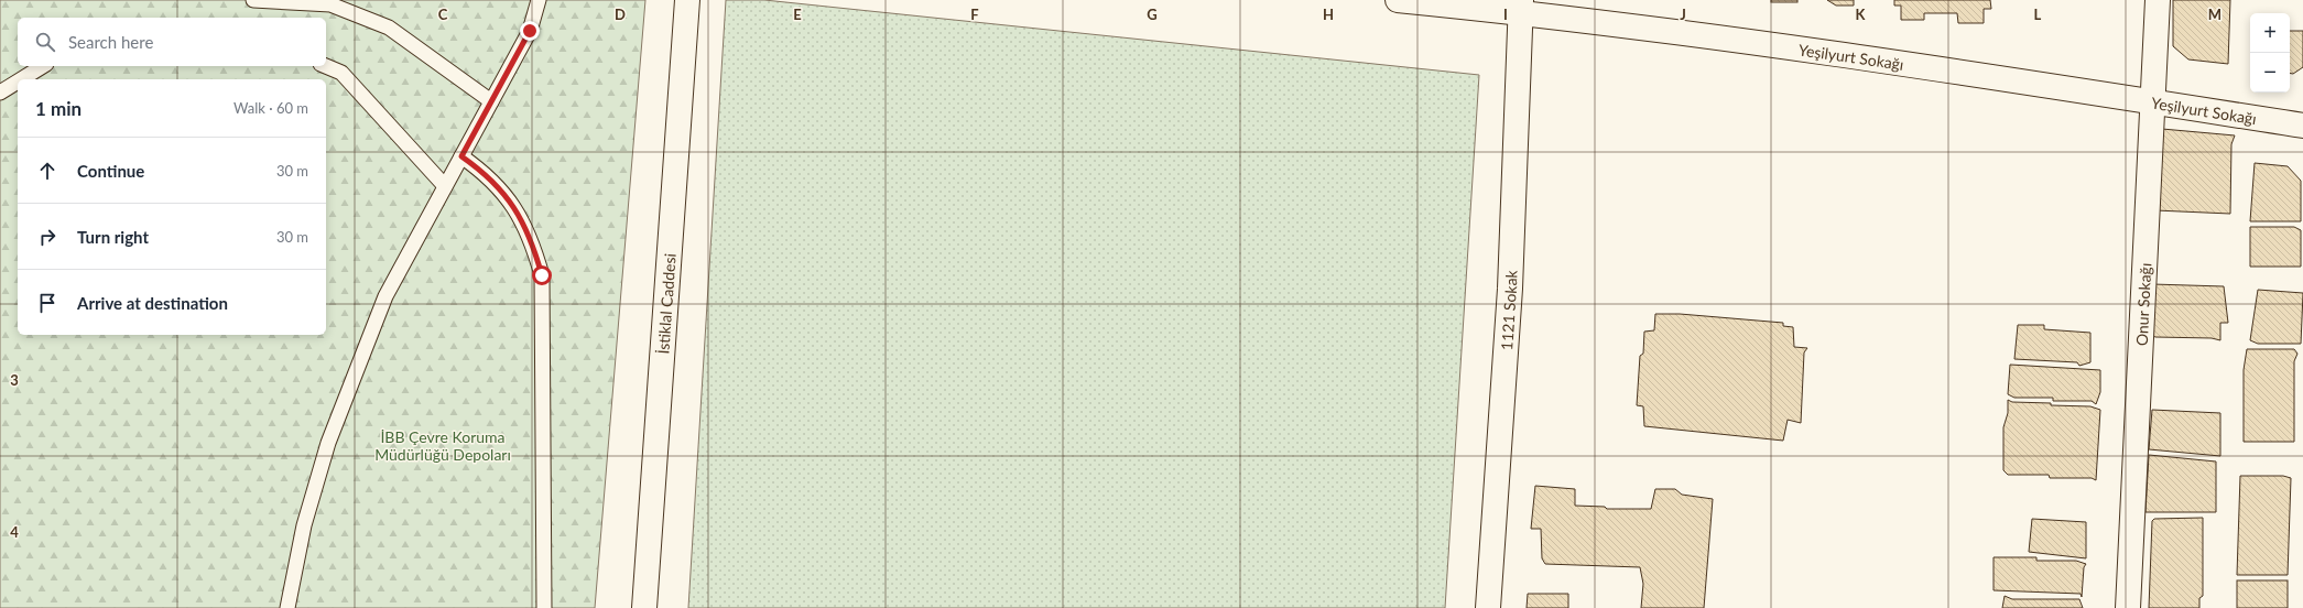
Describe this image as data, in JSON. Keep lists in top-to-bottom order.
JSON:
{
  "streets": {
    "main road": [
      "Yeşilyurt Sokağı",
      "İstiklal Caddesi",
      "Onur Sokağı",
      "1121 Sokak"
    ]
  },
  "crossings": [
    ["Yeşilyurt Sokağı", "Onur Sokağı"],
    ["Yeşilyurt Sokağı", "1121 Sokak"]
  ],
  "parks": ["İBB Çevre Koruma Müdürlüğü Depoları"],
  "page": {
    "map_buttons": ["+", "−"],
    "search": "Search here",
    "heading": ["1 min", "Walk · 60 m"],
    "list": [
      ["Continue", "30 m"],
      ["Turn right", "30 m"],
      "Arrive at destination"
    ]
  },
  "grid": {
    "columns": [
      "C",
      "D",
      "E",
      "F",
      "G",
      "H",
      "I",
      "J",
      "K",
      "L",
      "M"
    ],
    "rows": ["3", "4"]
  }
}
